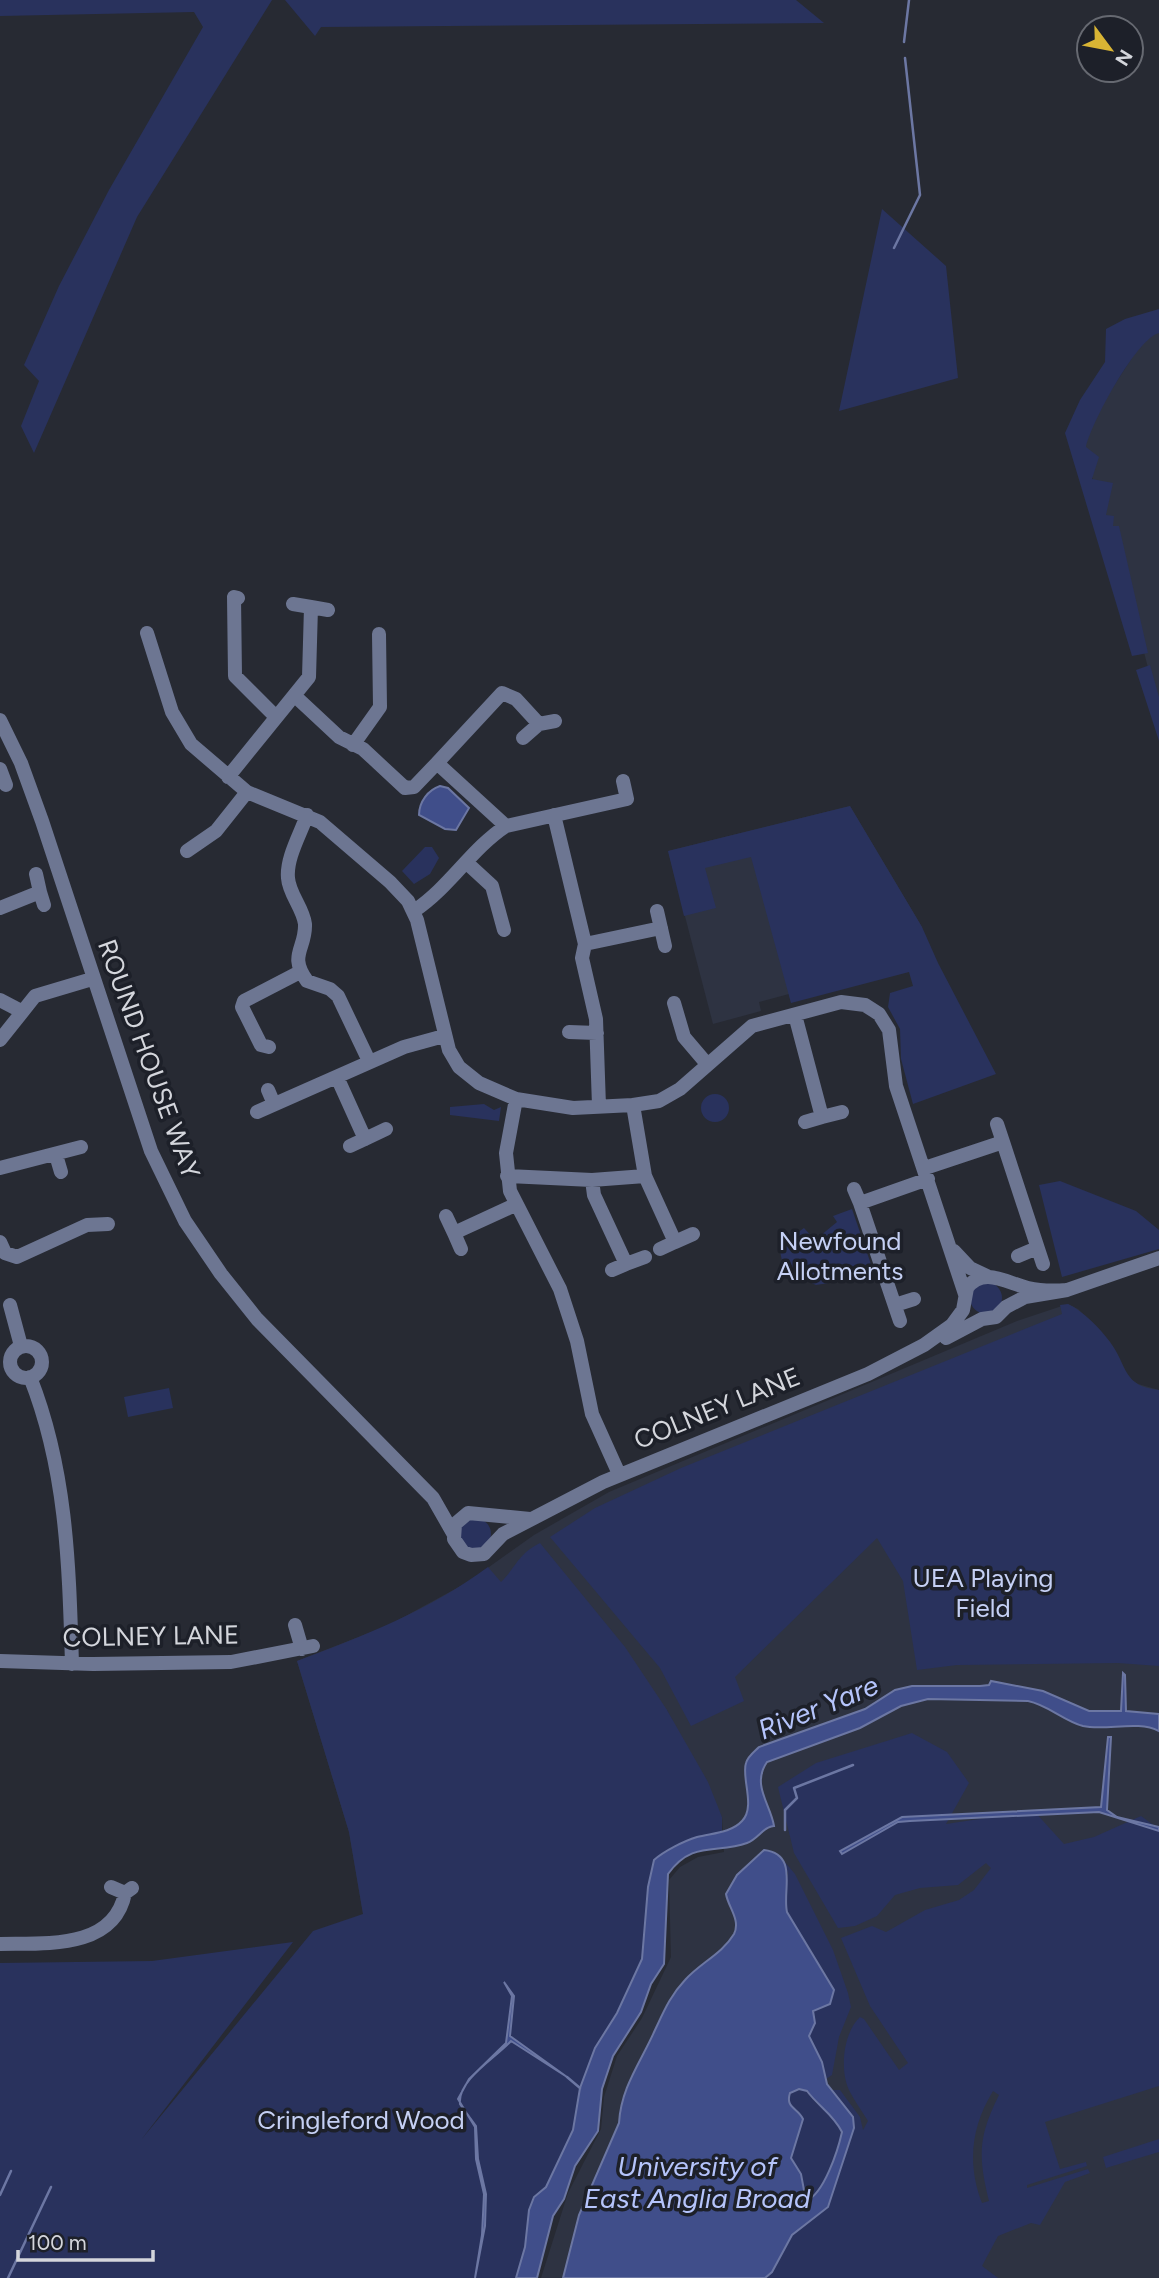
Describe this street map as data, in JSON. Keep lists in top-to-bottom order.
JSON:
{
  "streets": {
    "street": ["ROUND HOUSE WAY", "COLNEY LANE"]
  },
  "crossings": [
    ["ROUND HOUSE WAY", "COLNEY LANE"]
  ],
  "water": ["River Yare", "University of East Anglia Broad"],
  "parks": ["Newfound Allotments", "UEA Playing Field", "Cringleford Wood"],
  "scale_bar": "100 m",
  "north": "bottom right"
}
